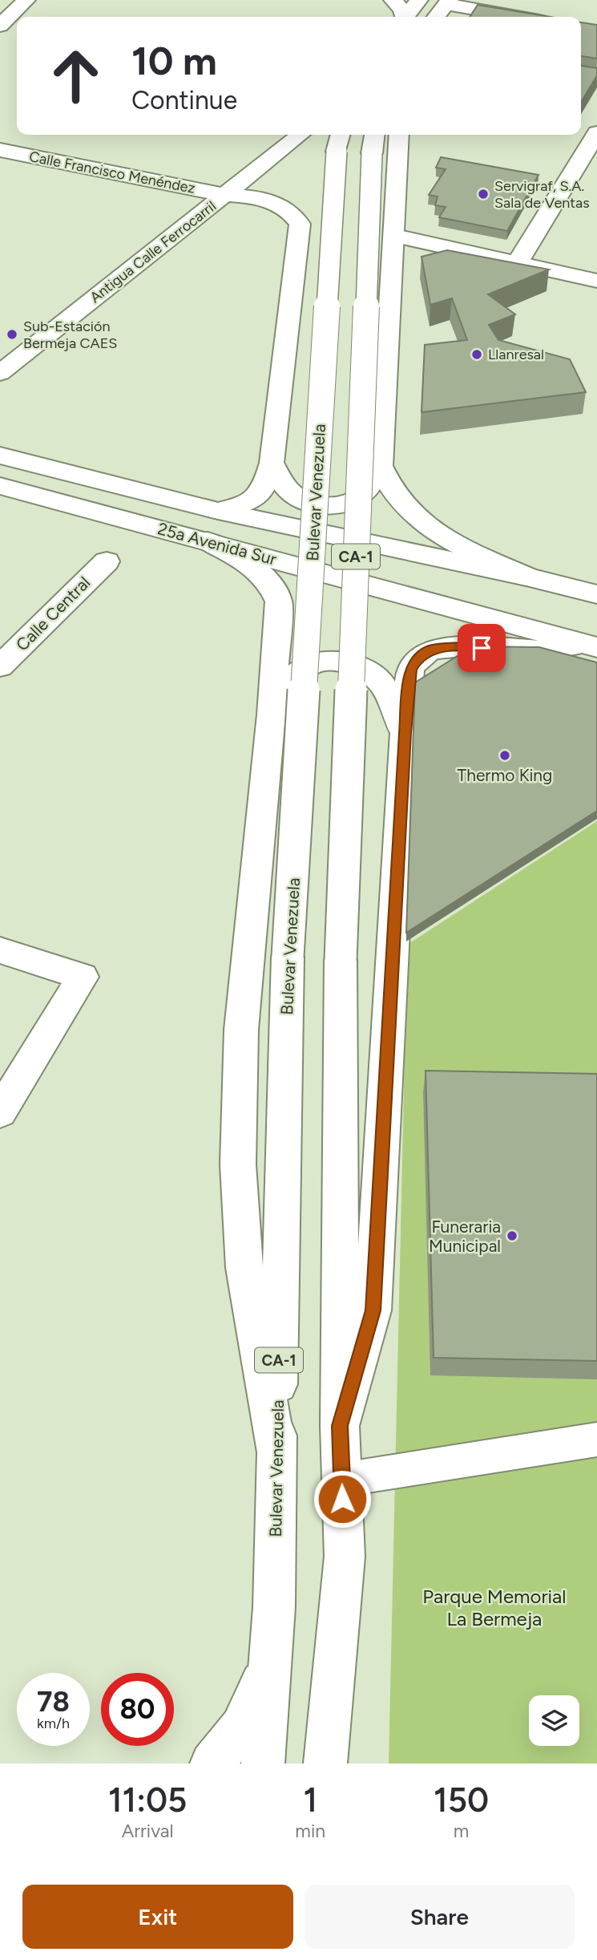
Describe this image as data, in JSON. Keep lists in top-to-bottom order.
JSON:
{
  "streets": {
    "main road": [
      "Calle Francisco Menéndez",
      "Antigua Calle Ferrocarril",
      "Bulevar Venezuela",
      "25a Avenida Sur",
      "CA-1",
      "Calle Central"
    ]
  },
  "crossings": [
    ["Calle Francisco Menéndez", "Antigua Calle Ferrocarril"]
  ],
  "parks": ["Parque Memorial La Bermeja"],
  "places": [
    "Servigraf, S.A. Sala de Ventas",
    "Sub-Estación Bermeja CAES",
    "Llanresal",
    "Thermo King",
    "Funeraria Municipal"
  ],
  "page": {
    "turn": ["10 m", "Continue"],
    "speed": "78 km/h",
    "limit": "80",
    "eta": [
      "11:05",
      "Arrival",
      "1",
      "min",
      "150",
      "m"
    ],
    "buttons": ["Exit", "Share"]
  }
}
